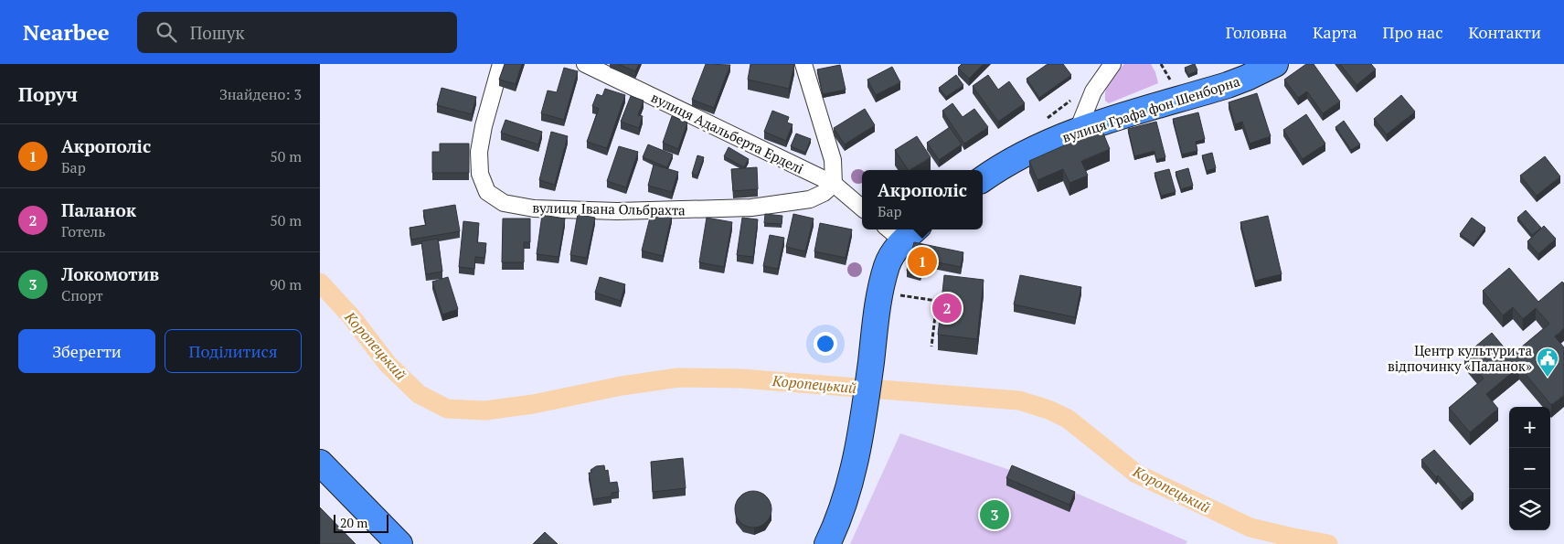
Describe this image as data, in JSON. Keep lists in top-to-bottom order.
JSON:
{
  "streets": {
    "highway": ["вулиця Графа фон Шенборна"],
    "street": ["вулиця Адальберта Ерделі", "вулиця Івана Ольбрахта"]
  },
  "crossings": [
    ["вулиця Адальберта Ерделі", "вулиця Івана Ольбрахта"]
  ],
  "water": ["Коропецький"],
  "places": {
    "public building": ["Центр культури та відпочинку «Паланок»"]
  },
  "scale_bar": "20 m",
  "page": {
    "header": "Nearbee",
    "search": "Пошук",
    "nav": [
      "Головна",
      "Карта",
      "Про нас",
      "Контакти"
    ],
    "heading": ["Поруч", "Знайдено: 3"],
    "list": [
      {
        "mark": "1",
        "name": "Акрополіс",
        "note": "Бар",
        "value": "50 m"
      },
      {
        "mark": "2",
        "name": "Паланок",
        "note": "Готель",
        "value": "50 m"
      },
      {
        "mark": "3",
        "name": "Локомотив",
        "note": "Спорт",
        "value": "90 m"
      }
    ],
    "popup": ["Акрополіс", "Бар"],
    "pins": ["1", "2", "3"],
    "buttons": ["Зберегти", "Поділитися"],
    "map_buttons": ["+", "−"],
    "scale": "20 m"
  }
}
